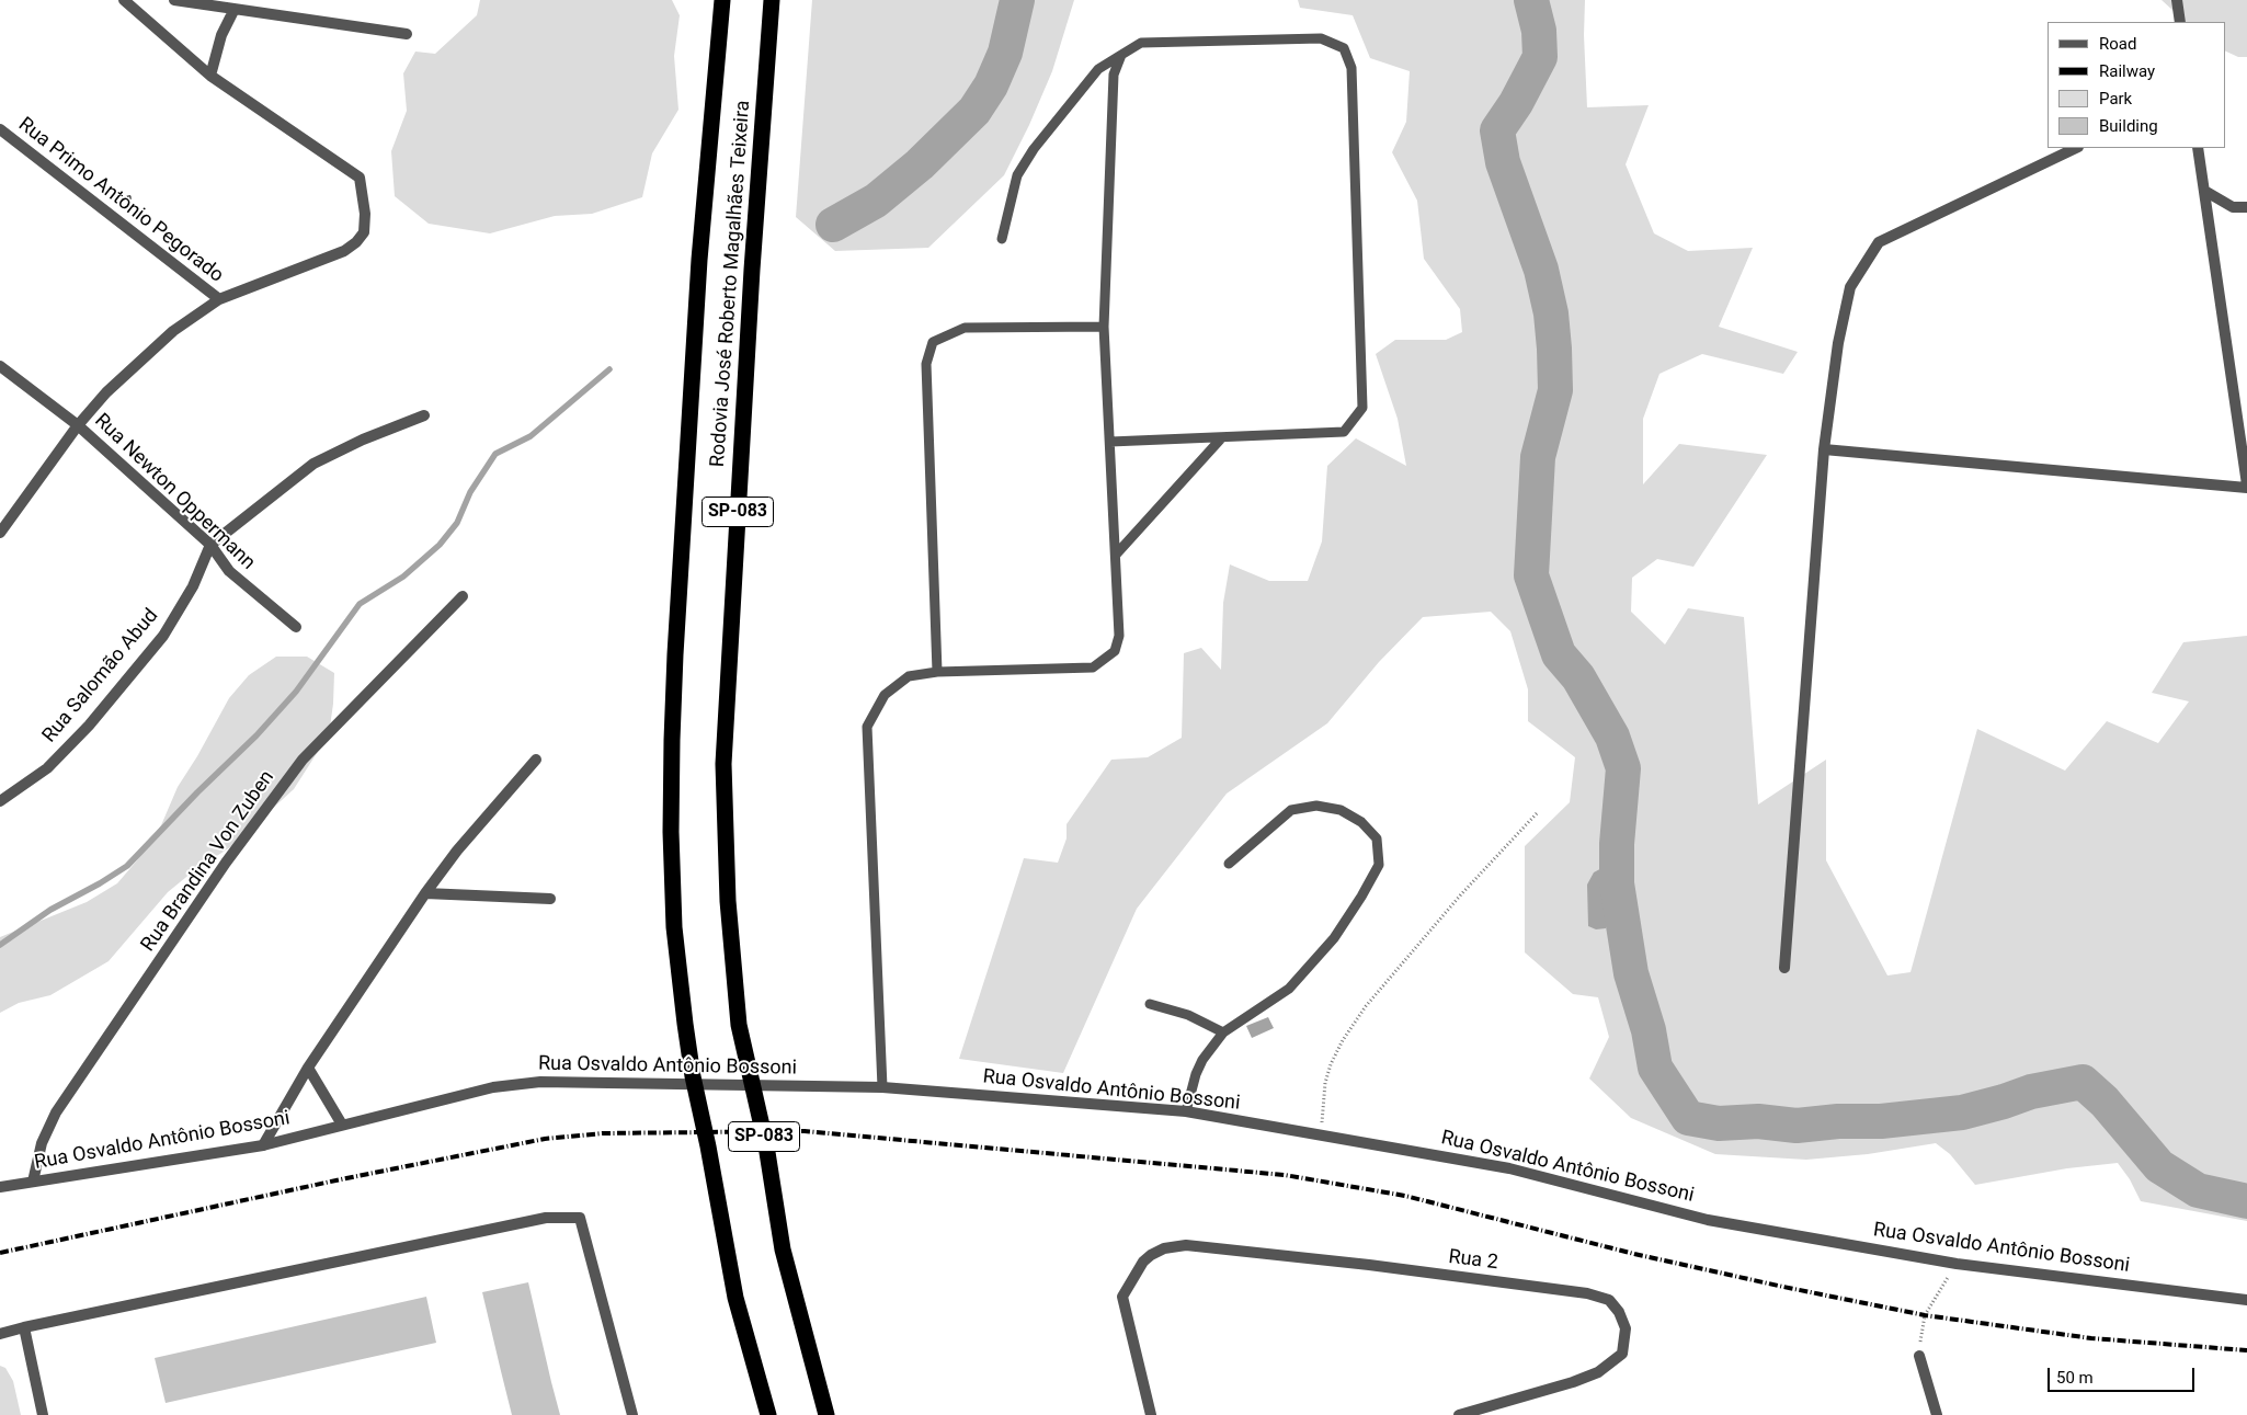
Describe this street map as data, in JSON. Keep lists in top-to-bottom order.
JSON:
{
  "streets": {
    "highway": ["Rodovia José Roberto Magalhães Teixeira", "SP-083"],
    "street": [
      "Rua Primo Antônio Pegorado",
      "Rua Newton Oppermann",
      "Rua Salomão Abud",
      "Rua Brandina Von Zuben",
      "Rua Osvaldo Antônio Bossoni",
      "Rua 2"
    ]
  },
  "crossings": [
    ["Rua Newton Oppermann", "Rua Salomão Abud"],
    ["Rua Brandina Von Zuben", "Rua Osvaldo Antônio Bossoni"]
  ],
  "legend": [
    "Road",
    "Railway",
    "Park",
    "Building"
  ],
  "scale_bar": "50 m"
}
